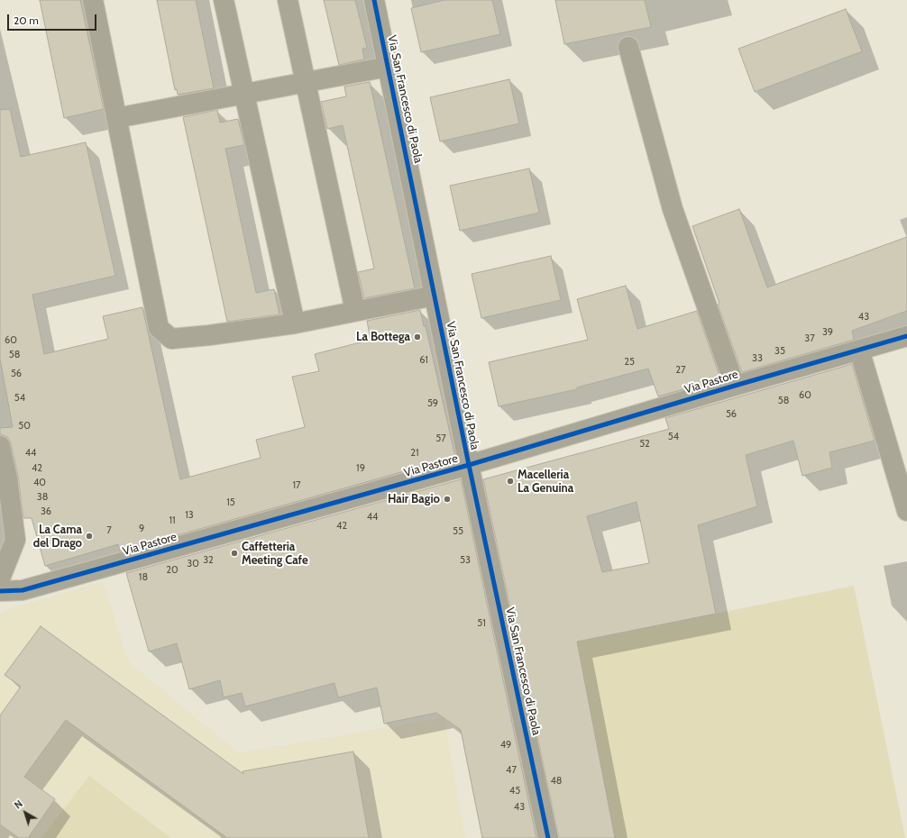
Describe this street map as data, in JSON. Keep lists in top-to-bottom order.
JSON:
{
  "streets": {
    "street": ["Via San Francesco di Paola", "Via Pastore"]
  },
  "crossings": [
    ["Via San Francesco di Paola", "Via Pastore"]
  ],
  "places": [
    "La Bottega",
    "Macelleria La Genuina",
    "Hair Bagio",
    "La Cama del Drago",
    "Caffetteria Meeting Cafe"
  ],
  "house_numbers": [
    "43",
    "39",
    "37",
    "60",
    "35",
    "58",
    "33",
    "61",
    "25",
    "27",
    "56",
    "60",
    "54",
    "58",
    "59",
    "56",
    "50",
    "54",
    "57",
    "52",
    "44",
    "21",
    "42",
    "19",
    "40",
    "17",
    "38",
    "15",
    "36",
    "13",
    "44",
    "11",
    "42",
    "9",
    "7",
    "55",
    "32",
    "53",
    "30",
    "20",
    "18",
    "51",
    "49",
    "47",
    "48",
    "45",
    "43"
  ],
  "scale_bar": "20 m",
  "north": "top left"
}
